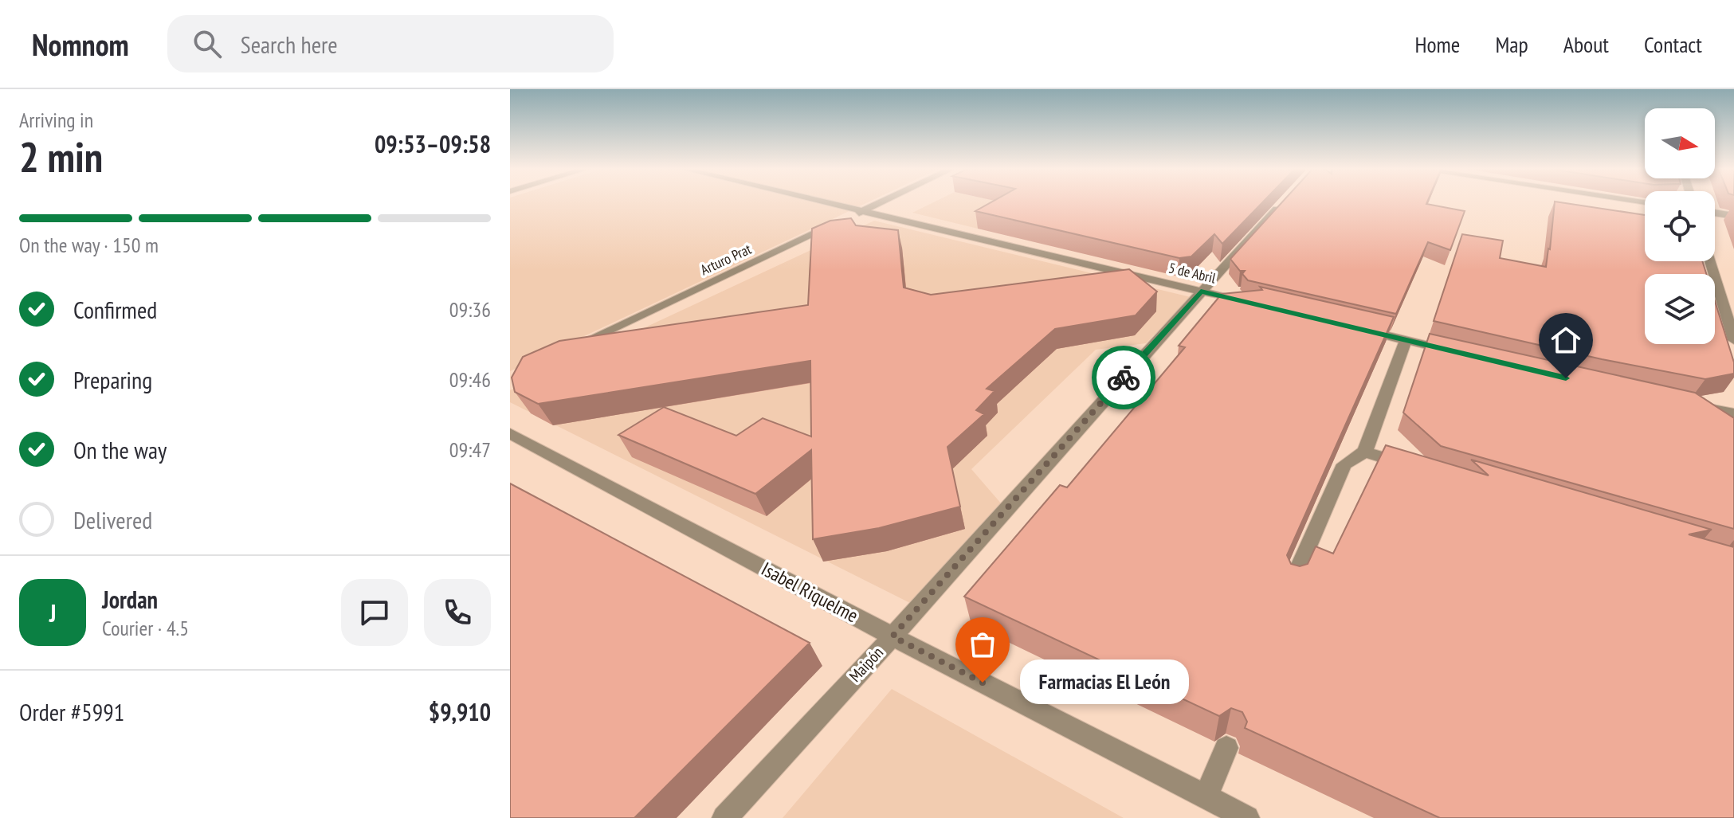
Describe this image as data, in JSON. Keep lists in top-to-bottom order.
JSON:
{
  "streets": {
    "street": [
      "Arturo Prat",
      "5 de Abril",
      "Isabel Riquelme",
      "Maipón"
    ]
  },
  "crossings": [
    ["Arturo Prat", "5 de Abril"],
    ["5 de Abril", "Maipón"],
    ["Isabel Riquelme", "Maipón"]
  ],
  "places": ["Farmacias El León"],
  "north": "right",
  "page": {
    "header": "Nomnom",
    "search": "Search here",
    "nav": [
      "Home",
      "Map",
      "About",
      "Contact"
    ],
    "heading": ["2 min", "Arriving in", "09:53–09:58"],
    "panel": [
      "Jordan",
      "Courier · 4.5",
      "Order #5991",
      "$9,910"
    ],
    "bar": "On the way · 150 m",
    "list": [
      ["Confirmed", "09:36"],
      ["Preparing", "09:46"],
      ["On the way", "09:47"],
      "Delivered"
    ],
    "round": "J",
    "bubble": "Farmacias El León"
  }
}
